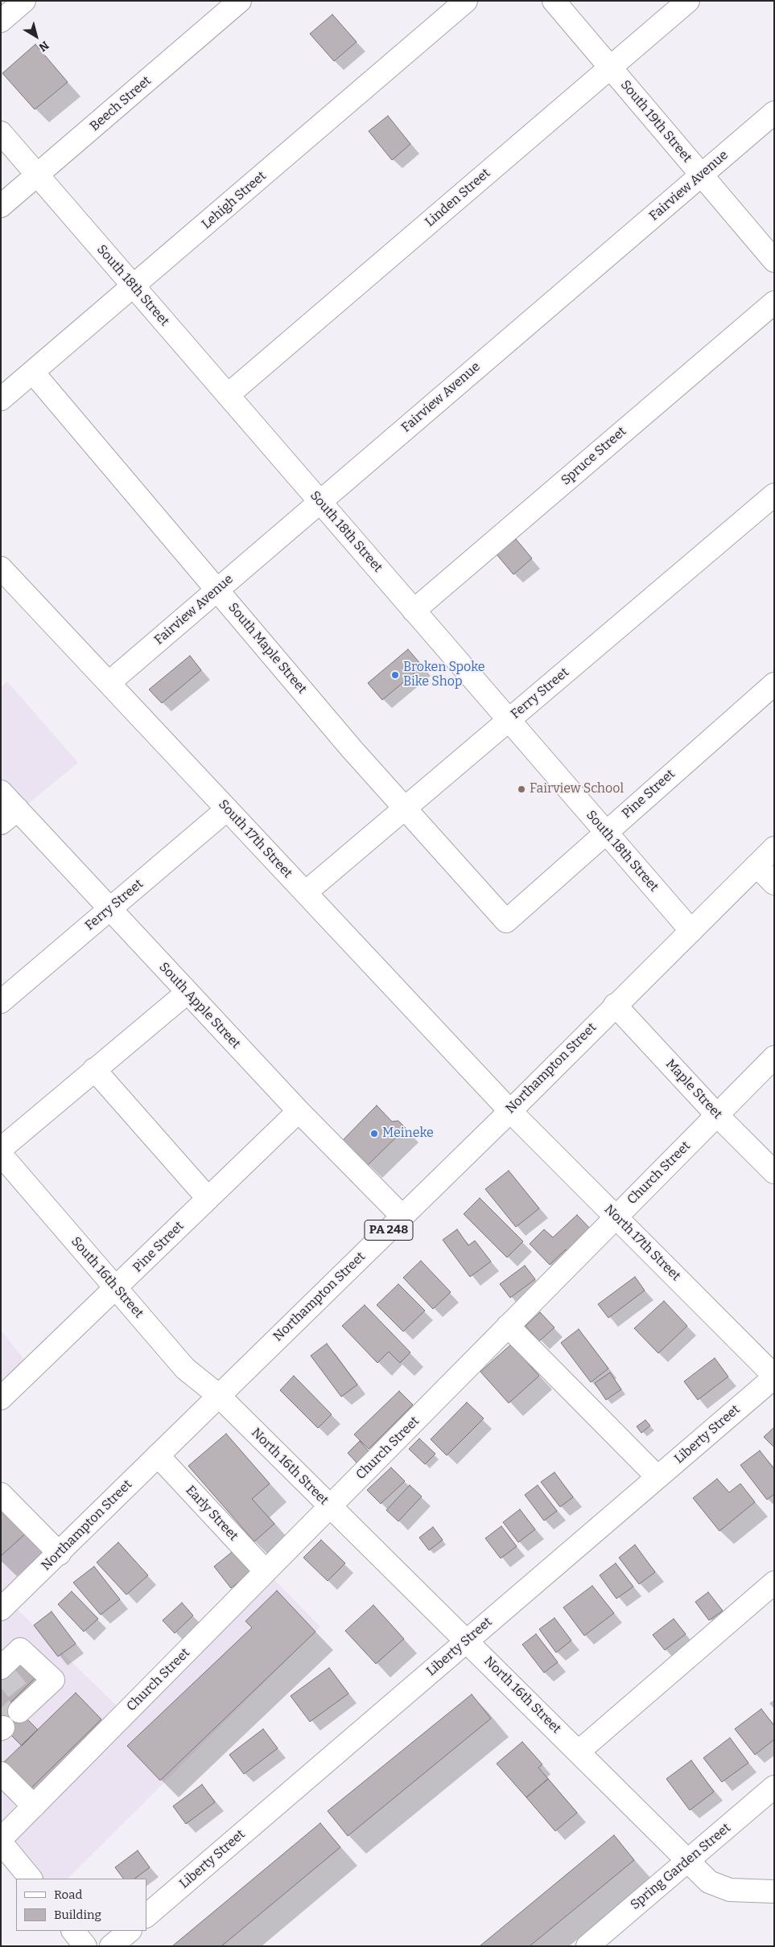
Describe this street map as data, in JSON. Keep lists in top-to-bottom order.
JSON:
{
  "streets": {
    "street": [
      "Beech Street",
      "South 19th Street",
      "Fairview Avenue",
      "Linden Street",
      "Lehigh Street",
      "South 18th Street",
      "Spruce Street",
      "South Maple Street",
      "Ferry Street",
      "Pine Street",
      "South 17th Street",
      "South Apple Street",
      "Northampton Street",
      "Maple Street",
      "Church Street",
      "PA 248",
      "North 17th Street",
      "South 16th Street",
      "Liberty Street",
      "North 16th Street",
      "Early Street",
      "Spring Garden Street"
    ]
  },
  "crossings": [
    ["Beech Street", "South 18th Street"],
    ["South 19th Street", "Fairview Avenue"],
    ["South 19th Street", "Linden Street"],
    ["Fairview Avenue", "South 18th Street"],
    ["Fairview Avenue", "South Maple Street"],
    ["Fairview Avenue", "South 17th Street"],
    ["Linden Street", "South 18th Street"],
    ["Lehigh Street", "South 18th Street"],
    ["Lehigh Street", "South Maple Street"],
    ["South 18th Street", "Spruce Street"],
    ["South 18th Street", "Ferry Street"],
    ["South 18th Street", "Pine Street"],
    ["South 18th Street", "Northampton Street"],
    ["South Maple Street", "Ferry Street"],
    ["South Maple Street", "Pine Street"],
    ["Ferry Street", "South 17th Street"],
    ["Ferry Street", "South Apple Street"],
    ["Pine Street", "South Apple Street"],
    ["Pine Street", "South 16th Street"],
    ["South 17th Street", "Northampton Street"],
    ["South 17th Street", "North 17th Street"],
    ["South Apple Street", "Northampton Street"],
    ["Northampton Street", "Maple Street"],
    ["Northampton Street", "North 17th Street"],
    ["Northampton Street", "South 16th Street"],
    ["Northampton Street", "North 16th Street"],
    ["Northampton Street", "Early Street"],
    ["Maple Street", "Church Street"],
    ["Church Street", "North 17th Street"],
    ["Church Street", "North 16th Street"],
    ["Church Street", "Early Street"],
    ["North 17th Street", "Liberty Street"],
    ["South 16th Street", "North 16th Street"],
    ["Liberty Street", "North 16th Street"],
    ["North 16th Street", "Spring Garden Street"]
  ],
  "places": ["Broken Spoke Bike Shop", "Fairview School", "Meineke"],
  "legend": ["Road", "Building"],
  "north": "bottom right"
}
